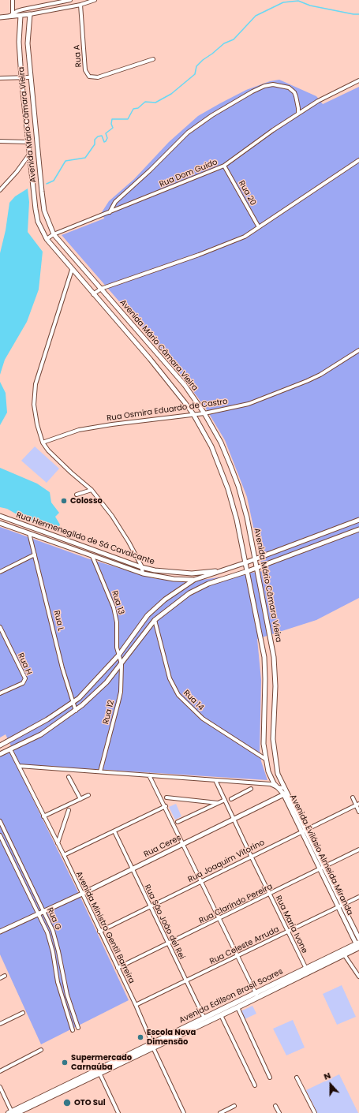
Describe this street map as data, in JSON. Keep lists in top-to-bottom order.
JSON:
{
  "streets": {
    "main road": ["Avenida Edilson Brasil Soares"],
    "street": [
      "Rua A",
      "Avenida Mário Câmara Vieira",
      "Rua Dom Guido",
      "Rua 20",
      "Rua Osmira Eduardo de Castro",
      "Rua Hermenegildo de Sá Cavalcante",
      "Rua 13",
      "Rua L",
      "Rua H",
      "Rua 14",
      "Rua 12",
      "Rua Ceres",
      "Avenida Evilásio Almeida Miranda",
      "Rua Joaquim Vitorino",
      "Rua Clarindo Pereira",
      "Rua G",
      "Rua São João del Rei",
      "Rua Maria Ivone",
      "Avenida Ministro Gentil Barreira",
      "Rua Celeste Arruda"
    ]
  },
  "crossings": [
    ["Avenida Mário Câmara Vieira", "Rua Dom Guido"],
    ["Avenida Mário Câmara Vieira", "Rua Osmira Eduardo de Castro"],
    ["Avenida Mário Câmara Vieira", "Rua 14"],
    ["Avenida Mário Câmara Vieira", "Avenida Evilásio Almeida Miranda"],
    ["Rua Dom Guido", "Rua 20"],
    ["Rua Hermenegildo de Sá Cavalcante", "Rua 13"],
    ["Rua Hermenegildo de Sá Cavalcante", "Rua L"],
    ["Rua 13", "Rua 12"],
    ["Rua Ceres", "Avenida Evilásio Almeida Miranda"],
    ["Rua Ceres", "Rua G"],
    ["Rua Ceres", "Rua São João del Rei"],
    ["Rua Ceres", "Rua Maria Ivone"],
    ["Rua Ceres", "Avenida Ministro Gentil Barreira"],
    ["Avenida Evilásio Almeida Miranda", "Rua Joaquim Vitorino"],
    ["Avenida Evilásio Almeida Miranda", "Rua Clarindo Pereira"],
    ["Avenida Evilásio Almeida Miranda", "Rua Celeste Arruda"],
    ["Avenida Evilásio Almeida Miranda", "Avenida Edilson Brasil Soares"],
    ["Rua Joaquim Vitorino", "Rua São João del Rei"],
    ["Rua Joaquim Vitorino", "Rua Maria Ivone"],
    ["Rua Joaquim Vitorino", "Avenida Ministro Gentil Barreira"],
    ["Rua Clarindo Pereira", "Rua São João del Rei"],
    ["Rua Clarindo Pereira", "Rua Maria Ivone"],
    ["Rua Clarindo Pereira", "Avenida Ministro Gentil Barreira"],
    ["Rua São João del Rei", "Rua Celeste Arruda"],
    ["Rua São João del Rei", "Avenida Edilson Brasil Soares"],
    ["Rua Maria Ivone", "Rua Celeste Arruda"],
    ["Rua Maria Ivone", "Avenida Edilson Brasil Soares"],
    ["Avenida Ministro Gentil Barreira", "Rua Celeste Arruda"],
    ["Avenida Ministro Gentil Barreira", "Avenida Edilson Brasil Soares"]
  ],
  "places": [
    "Colosso",
    "Escola Nova Dimensão",
    "Supermercado Carnaúba",
    "OTO Sul"
  ],
  "north": "top"
}
